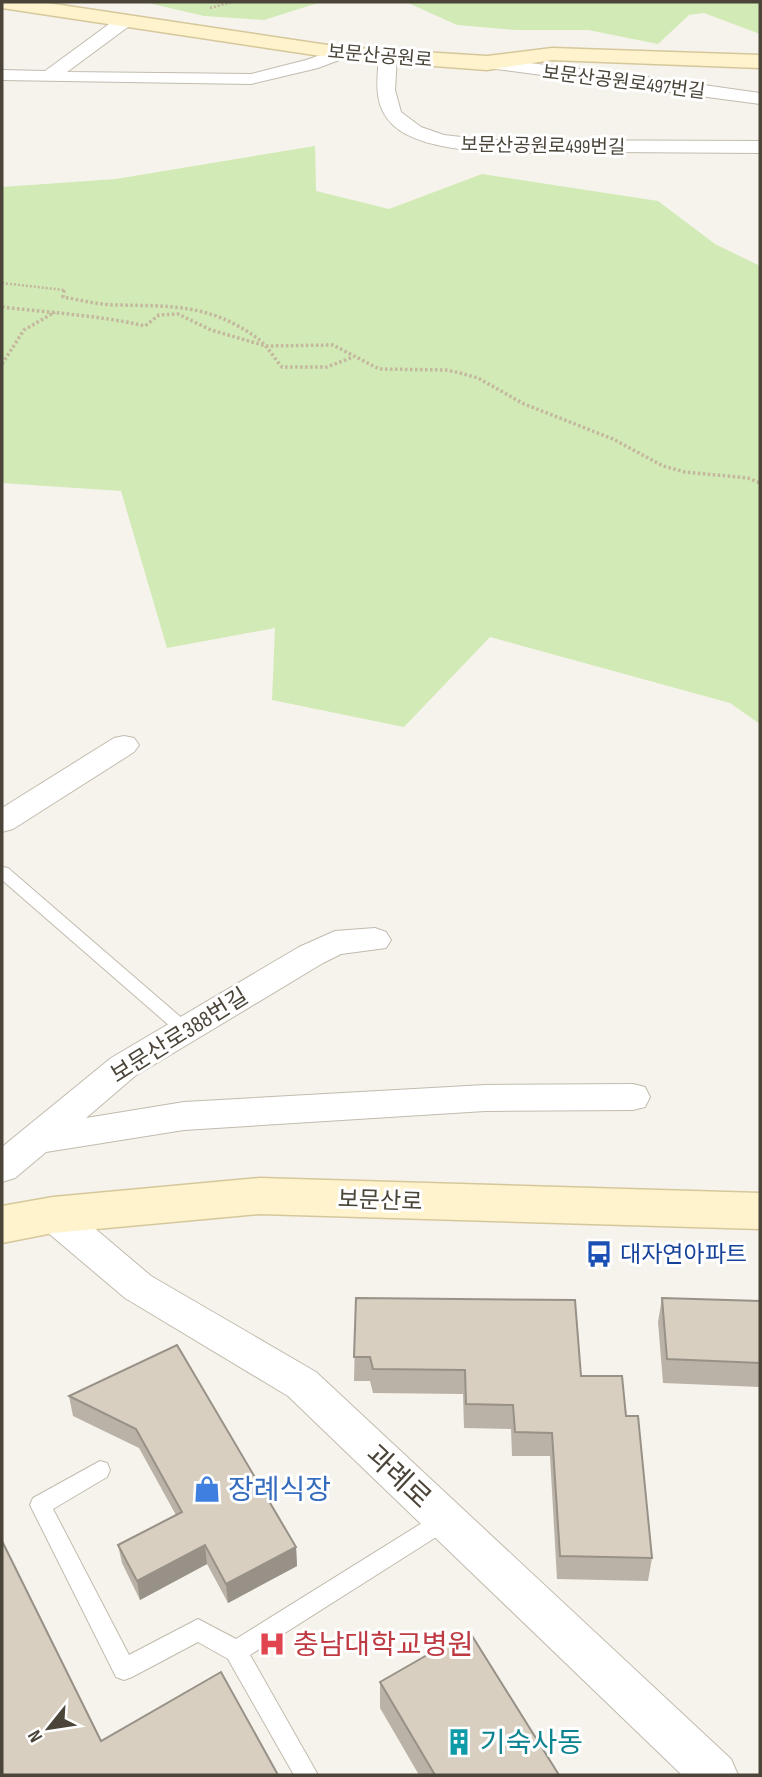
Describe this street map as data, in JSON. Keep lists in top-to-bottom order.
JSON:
{
  "streets": {
    "main road": ["보문산공원로", "보문산로"],
    "street": [
      "보문산공원로497번길",
      "보문산공원로499번길",
      "보문산로388번길",
      "과례로"
    ]
  },
  "crossings": [
    ["보문산공원로", "보문산공원로497번길"],
    ["보문산공원로", "보문산공원로499번길"],
    ["보문산로", "과례로"]
  ],
  "places": {
    "bus stop": ["대자연아파트"],
    "shop": ["장례식장"],
    "hospital": ["충남대학교병원"],
    "building": ["기숙사동"]
  },
  "north": "bottom left"
}
